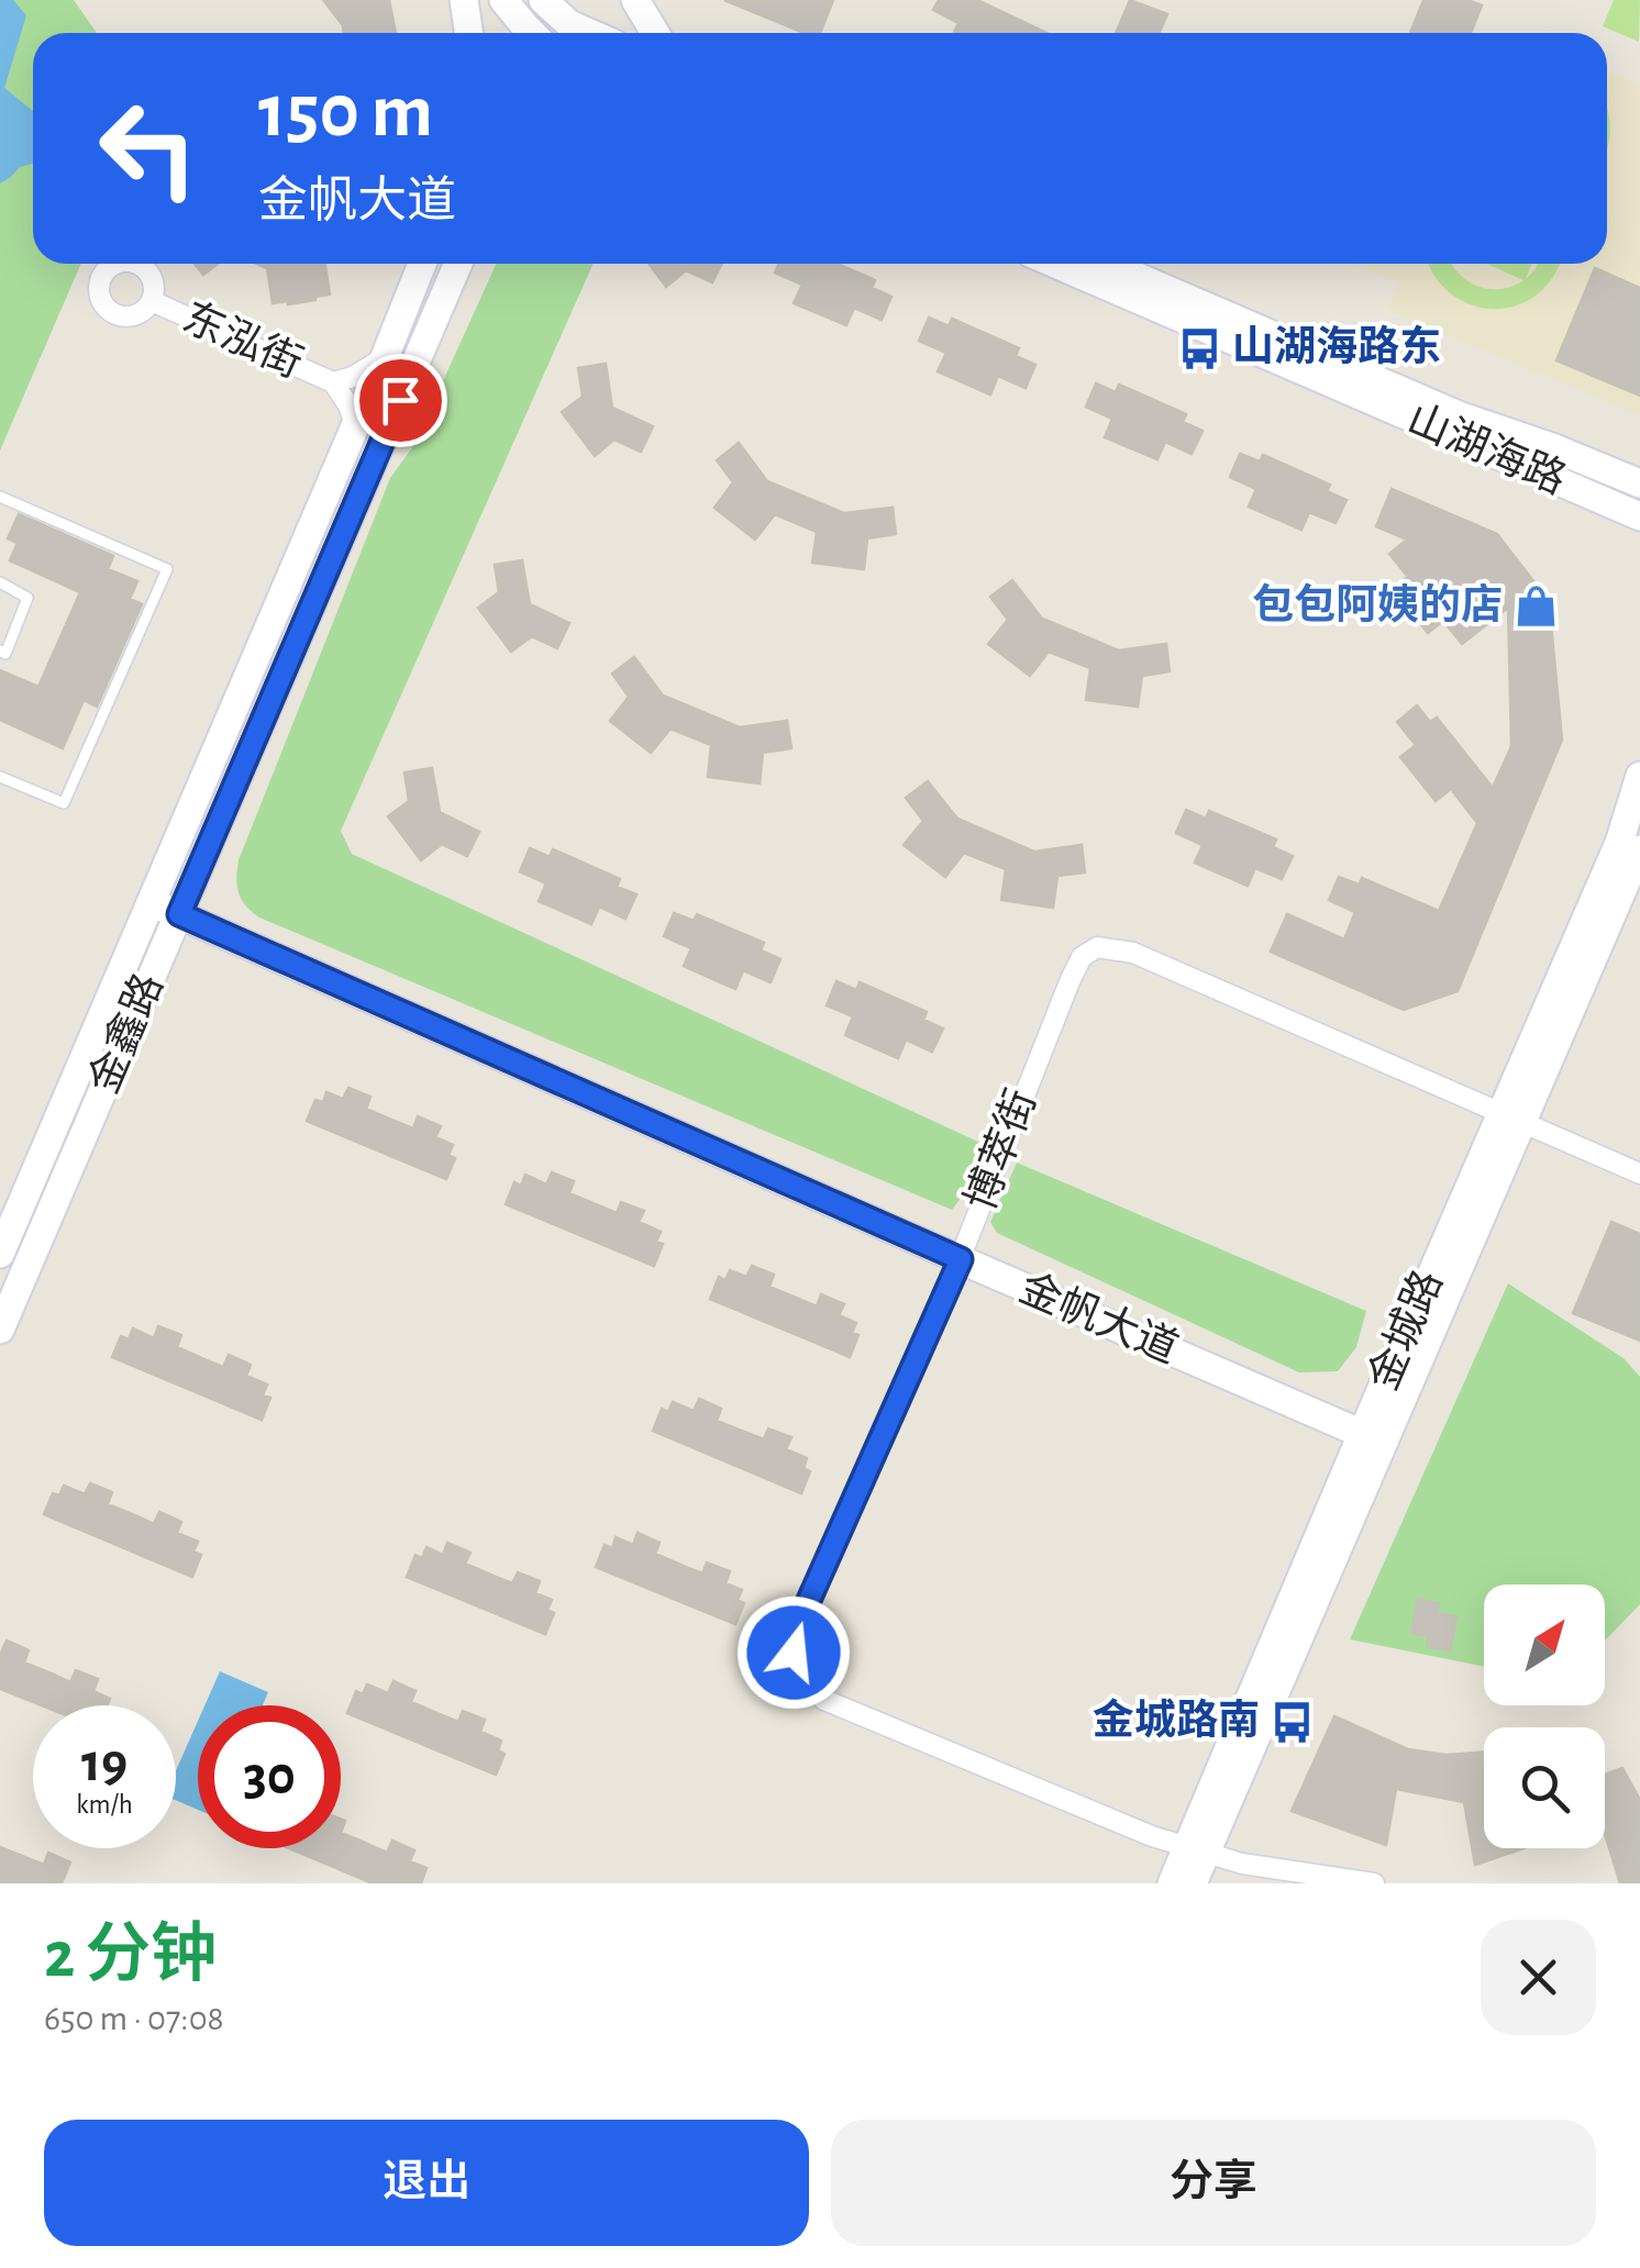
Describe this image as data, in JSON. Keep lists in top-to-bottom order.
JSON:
{
  "streets": {
    "street": [
      "东泓街",
      "山湖海路",
      "金鑫路",
      "博萃街",
      "金帆大道",
      "金城路"
    ]
  },
  "crossings": [
    ["东泓街", "金鑫路"],
    ["金鑫路", "金帆大道"],
    ["博萃街", "金帆大道"],
    ["博萃街", "金城路"],
    ["金帆大道", "金城路"]
  ],
  "places": {
    "bus stop": ["山湖海路东", "金城路南"],
    "shop": ["包包阿姨的店"]
  },
  "north": "top right",
  "page": {
    "turn": ["150 m", "金帆大道"],
    "speed": "19 km/h",
    "limit": "30",
    "heading": ["2 分钟", "650 m · 07:08"],
    "buttons": ["退出", "分享"]
  }
}
